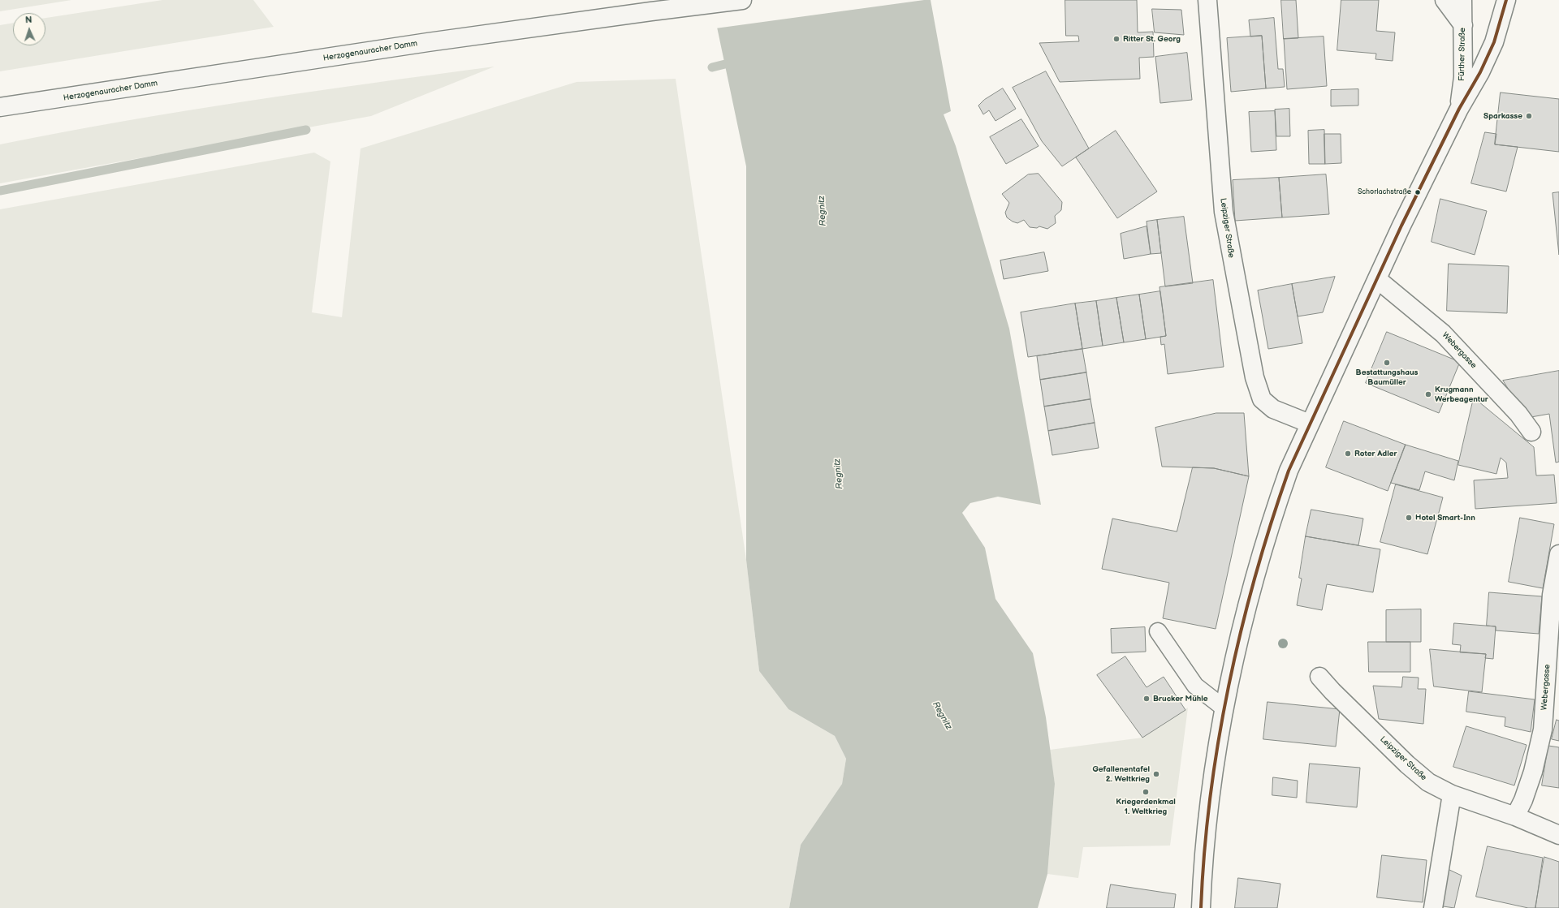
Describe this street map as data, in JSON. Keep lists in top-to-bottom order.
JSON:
{
  "streets": {
    "street": [
      "Herzogenauracher Damm",
      "Fürther Straße",
      "Leipziger Straße",
      "Webergasse"
    ]
  },
  "crossings": [
    ["Fürther Straße", "Leipziger Straße"],
    ["Fürther Straße", "Webergasse"],
    ["Leipziger Straße", "Webergasse"]
  ],
  "water": ["Regnitz"],
  "places": [
    "Ritter St. Georg",
    "Sparkasse",
    "Schorlachstraße",
    "Bestattungshaus Baumüller",
    "Krugmann Werbeagentur",
    "Roter Adler",
    "Hotel Smart-Inn",
    "Brucker Mühle",
    "Gefallenentafel 2. Weltkrieg",
    "Kriegerdenkmal 1. Weltkrieg"
  ],
  "north": "top"
}
